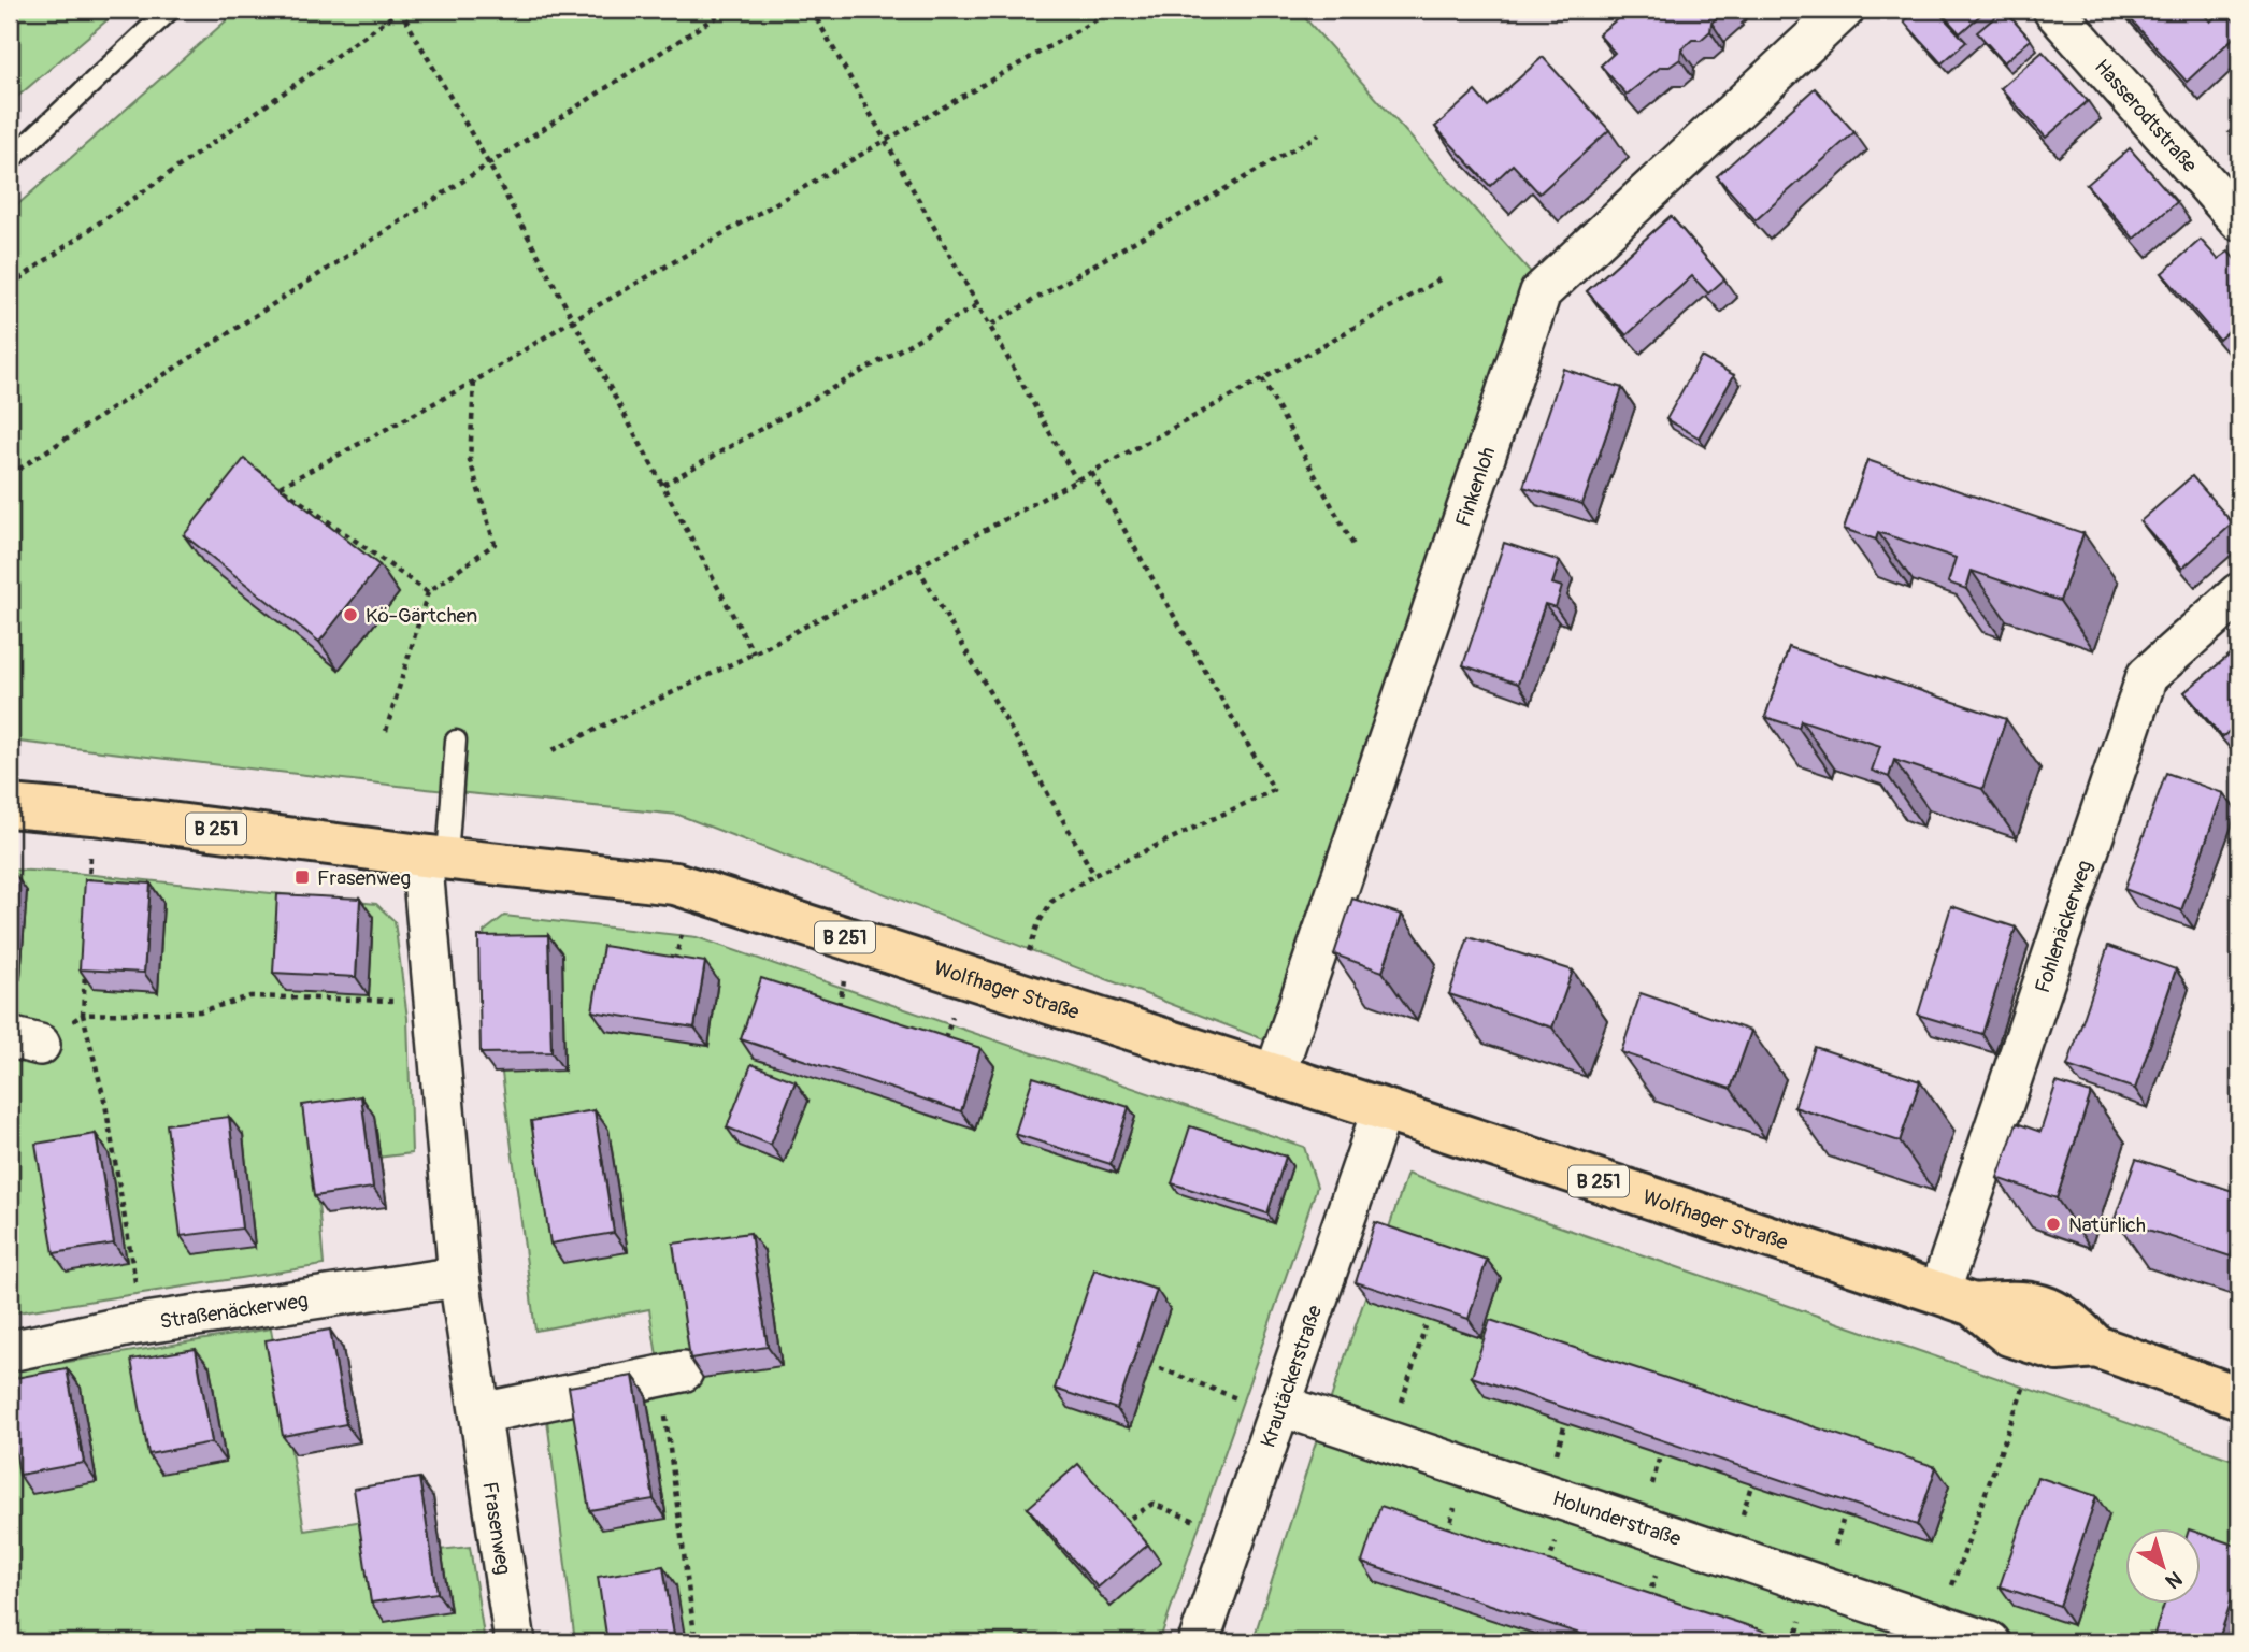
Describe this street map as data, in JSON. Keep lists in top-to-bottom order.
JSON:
{
  "streets": {
    "main road": ["B 251", "Wolfhager Straße"],
    "street": [
      "Hasserodtstraße",
      "Finkenloh",
      "Fohlenäckerweg",
      "Straßenäckerweg",
      "Krautäckerstraße",
      "Holunderstraße",
      "Frasenweg"
    ]
  },
  "crossings": [
    ["Finkenloh", "Wolfhager Straße"],
    ["Fohlenäckerweg", "Wolfhager Straße"],
    ["Wolfhager Straße", "Krautäckerstraße"],
    ["Wolfhager Straße", "Frasenweg"],
    ["Straßenäckerweg", "Frasenweg"],
    ["Krautäckerstraße", "Holunderstraße"]
  ],
  "places": {
    "other": ["Kö-Gärtchen", "Natürlich"],
    "transit": ["Frasenweg"]
  },
  "north": "bottom right"
}
